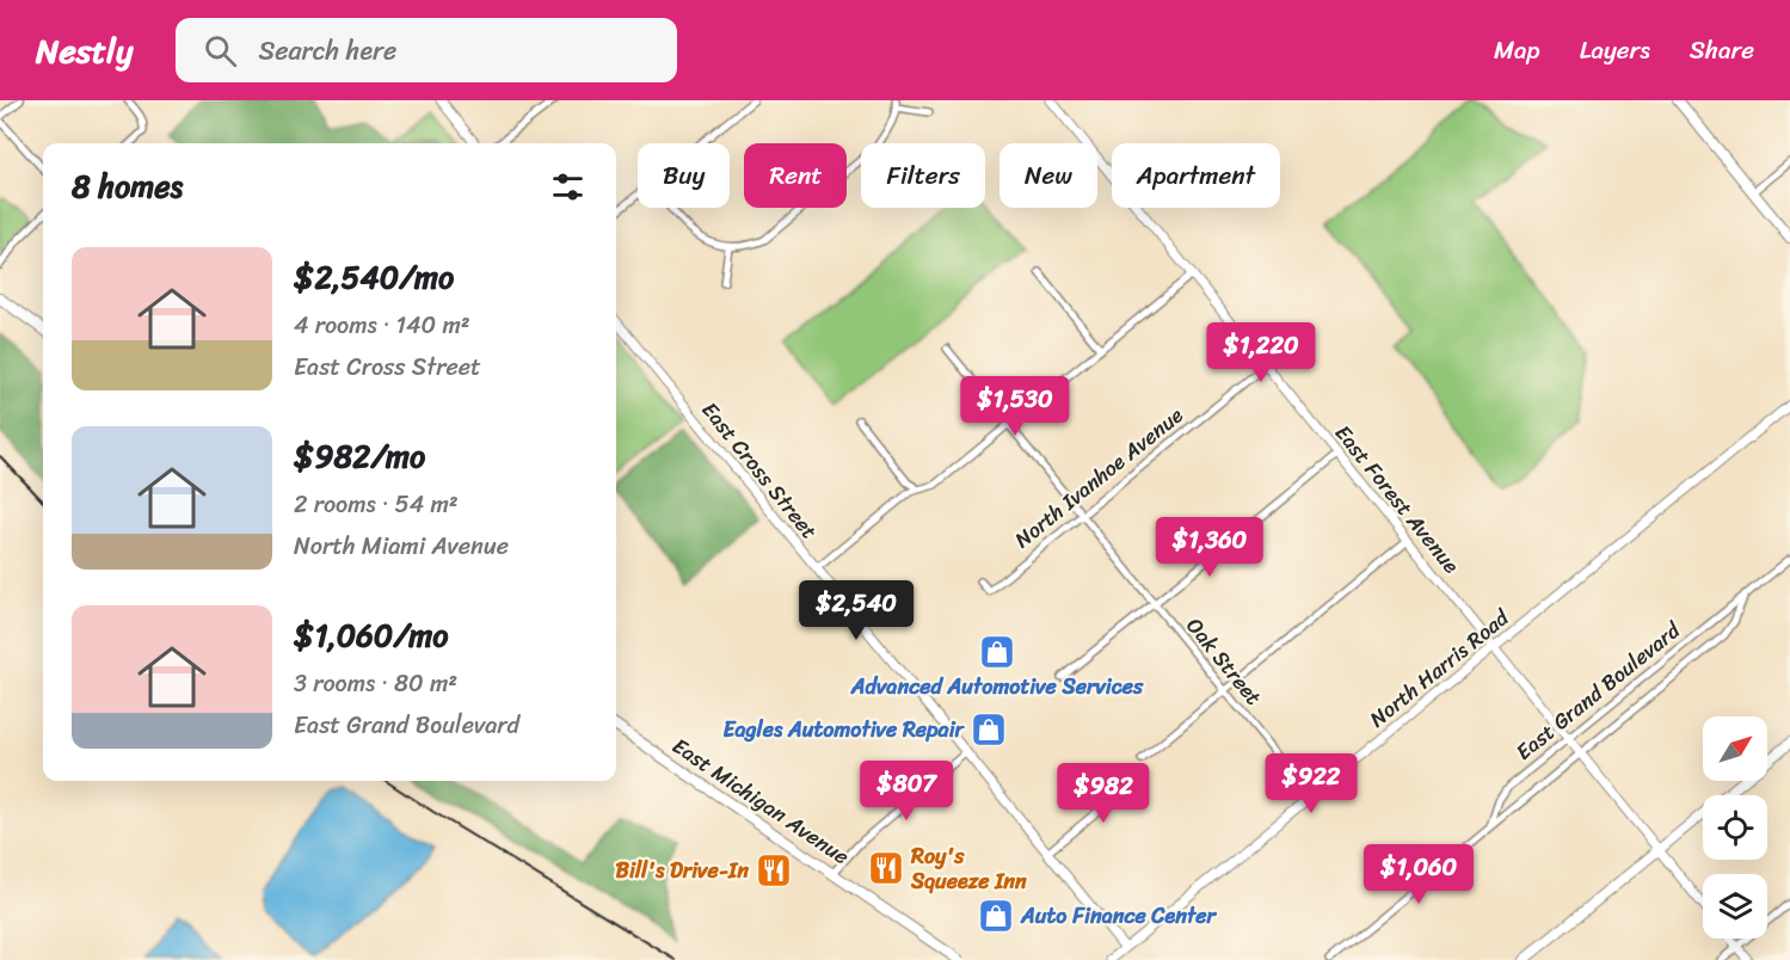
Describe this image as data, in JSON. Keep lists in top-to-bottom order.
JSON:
{
  "streets": {
    "main road": ["East Michigan Avenue"],
    "street": [
      "East Cross Street",
      "North Ivanhoe Avenue",
      "East Forest Avenue",
      "Oak Street",
      "North Harris Road",
      "East Grand Boulevard"
    ]
  },
  "crossings": [
    ["East Cross Street", "North Harris Road"],
    ["North Ivanhoe Avenue", "East Forest Avenue"],
    ["North Ivanhoe Avenue", "Oak Street"],
    ["East Forest Avenue", "North Harris Road"],
    ["East Forest Avenue", "East Grand Boulevard"],
    ["Oak Street", "North Harris Road"]
  ],
  "places": {
    "shop": ["Advanced Automotive Services", "Eagles Automotive Repair", "Auto Finance Center"],
    "restaurant": ["Roy's Squeeze Inn", "Bill's Drive-In"]
  },
  "north": "top right",
  "page": {
    "header": "Nestly",
    "search": "Search here",
    "nav": ["Map", "Layers", "Share"],
    "chip": [
      "Buy",
      "Rent",
      "Filters",
      "New",
      "Apartment"
    ],
    "heading": "8 homes",
    "list": [
      {
        "name": "$2,540/mo",
        "note": "4 rooms · 140 m² · East Cross Street"
      },
      {
        "name": "$982/mo",
        "note": "2 rooms · 54 m² · North Miami Avenue"
      },
      {
        "name": "$1,060/mo",
        "note": "3 rooms · 80 m² · East Grand Boulevard"
      }
    ],
    "price": [
      "$1,220",
      "$1,530",
      "$1,360",
      "$2,540",
      "$922",
      "$807",
      "$982",
      "$1,060"
    ]
  }
}
